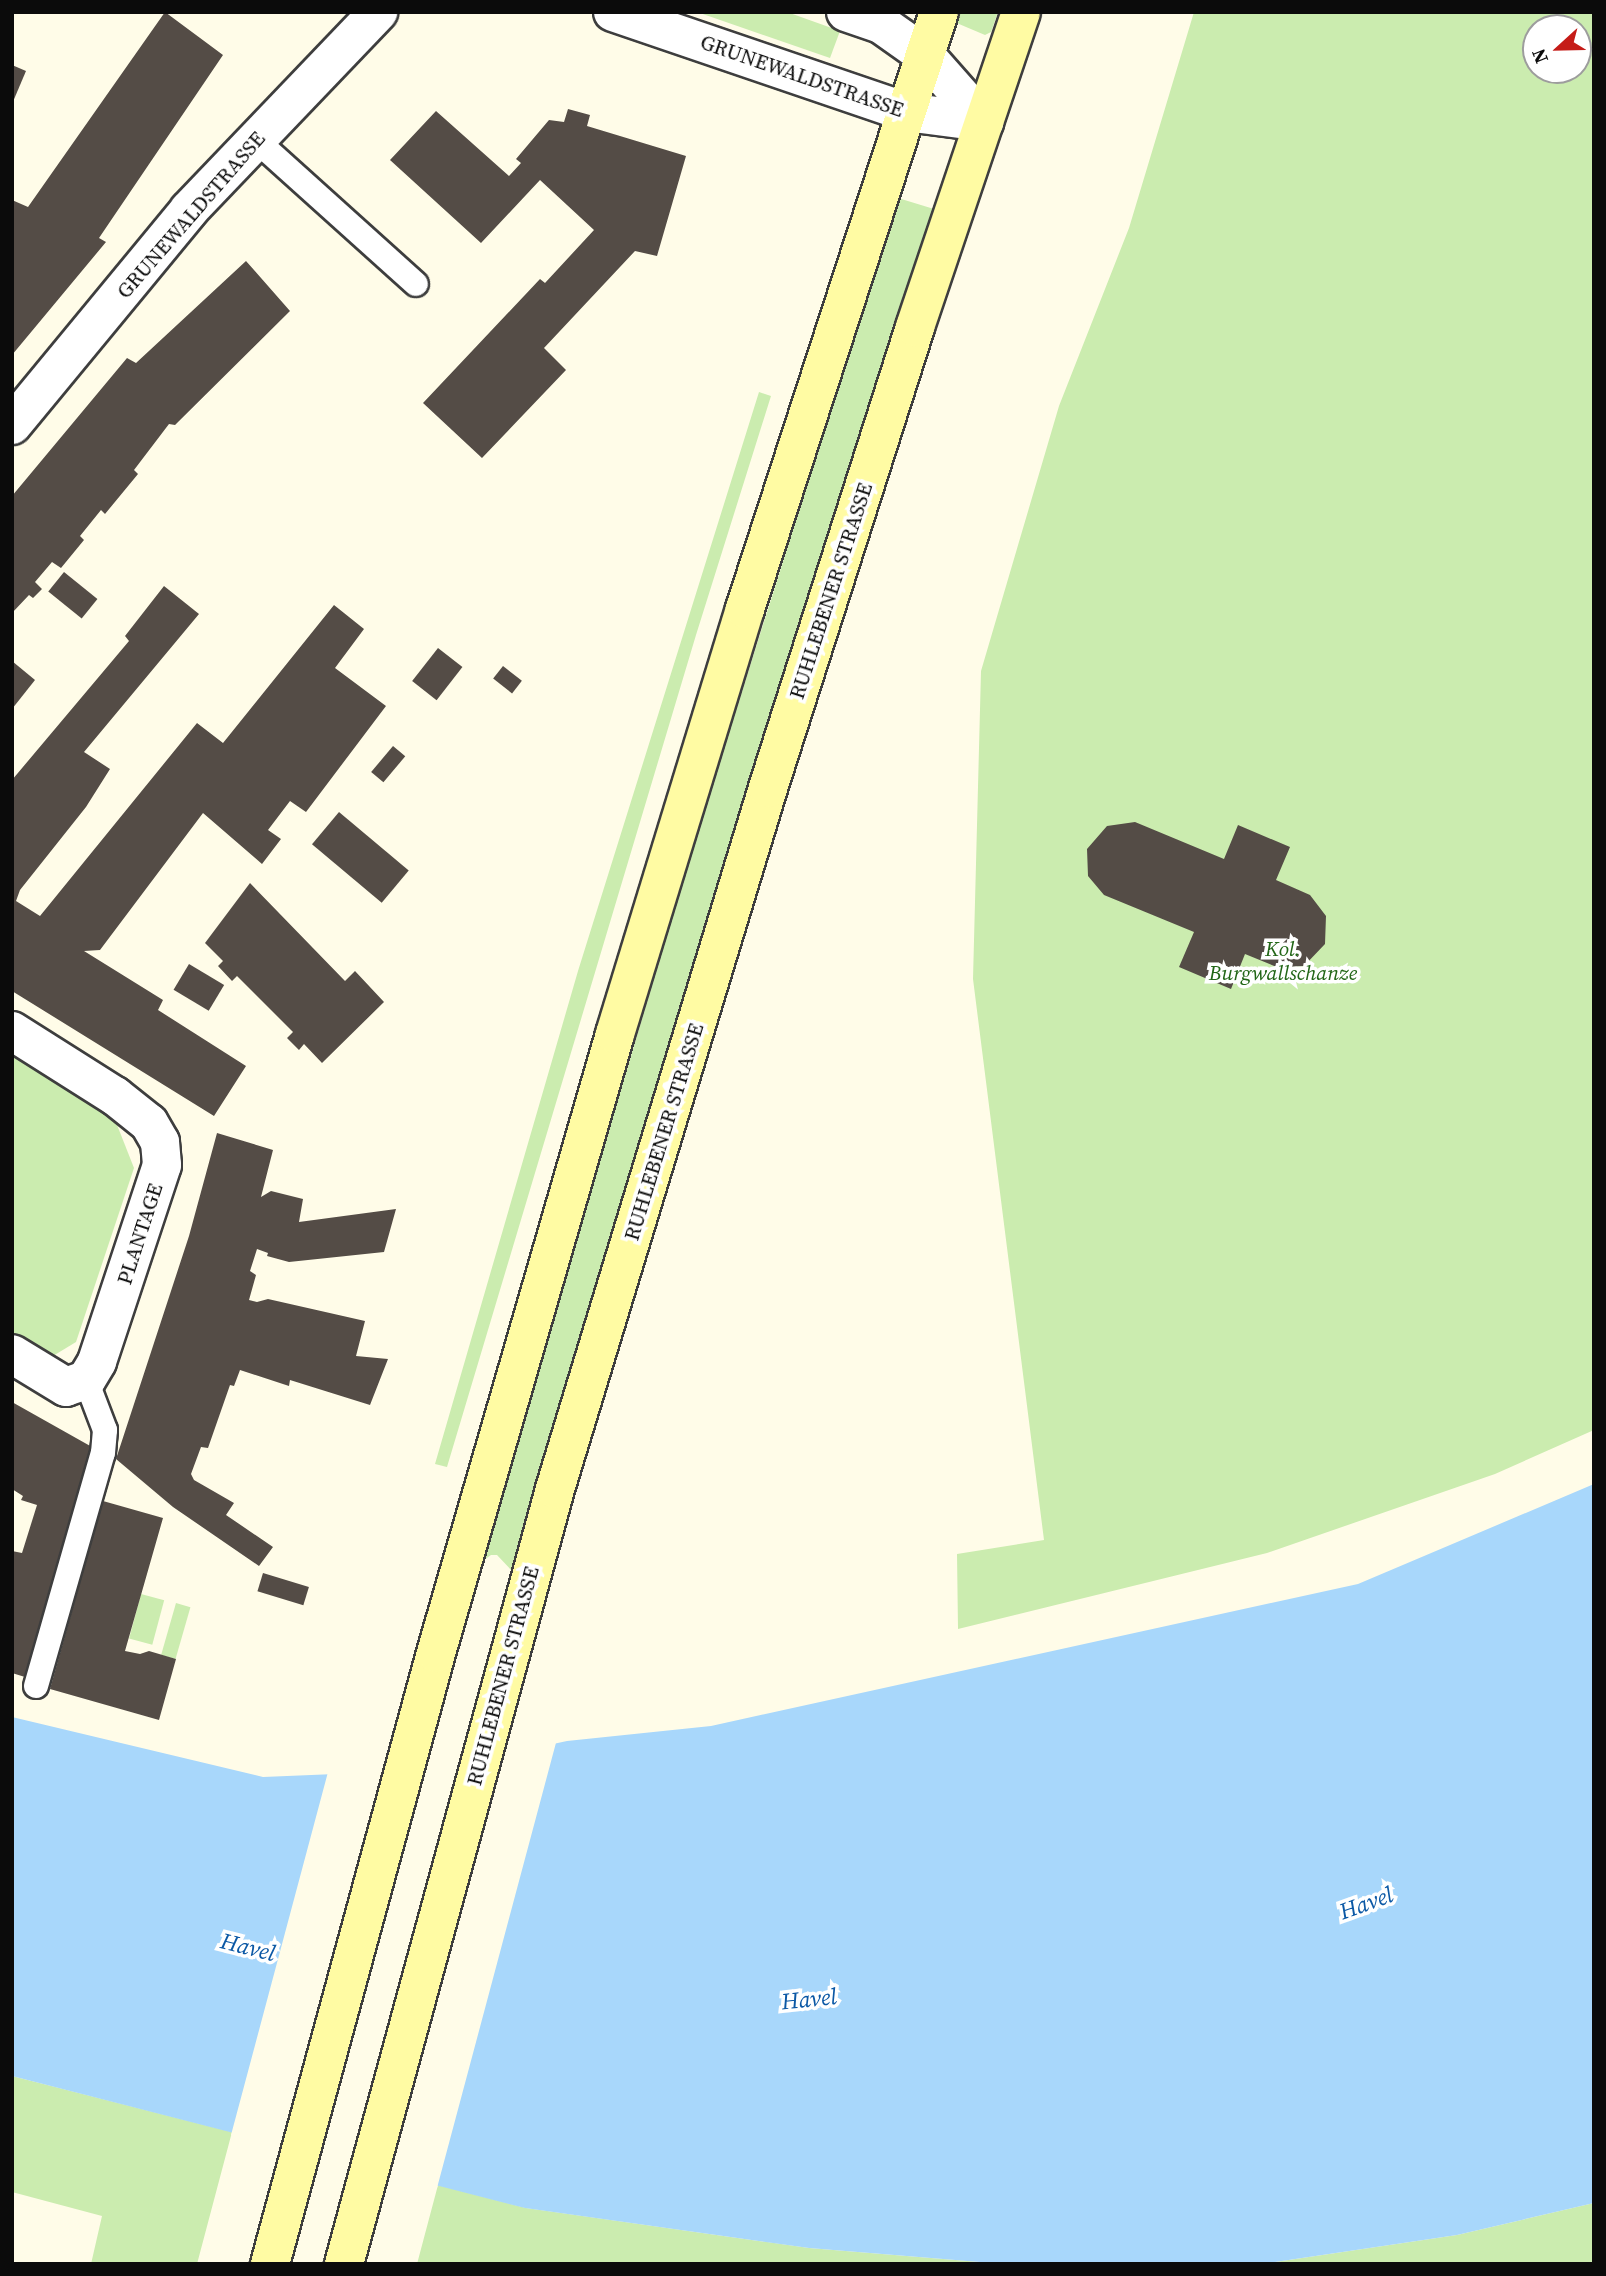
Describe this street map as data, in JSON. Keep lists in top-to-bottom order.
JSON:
{
  "streets": {
    "main road": ["RUHLEBENER STRASSE"],
    "street": ["GRUNEWALDSTRASSE", "PLANTAGE"]
  },
  "crossings": [
    ["GRUNEWALDSTRASSE", "RUHLEBENER STRASSE"]
  ],
  "water": ["Havel"],
  "parks": ["Kol. Burgwallschanze"],
  "north": "left"
}
